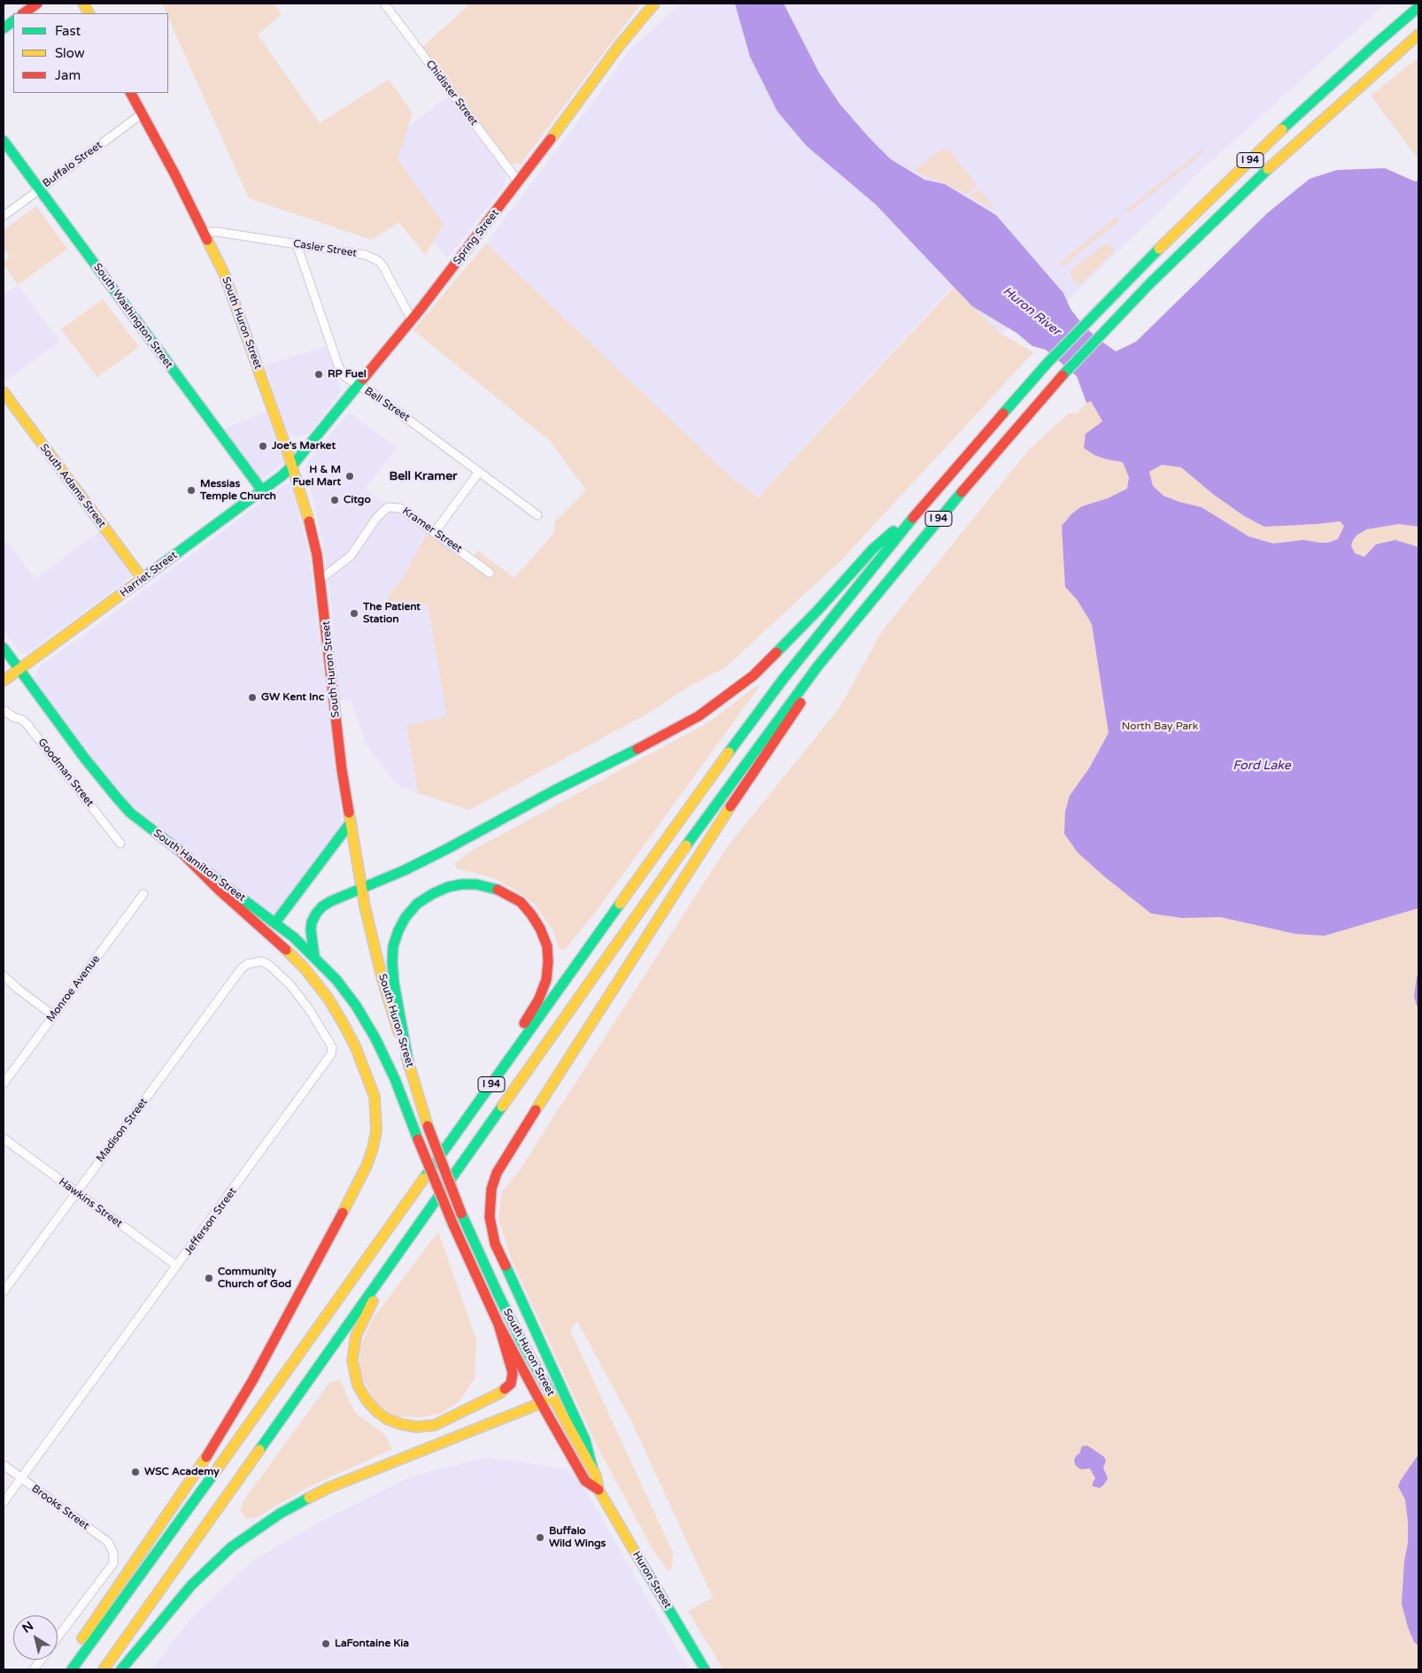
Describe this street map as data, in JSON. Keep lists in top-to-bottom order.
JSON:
{
  "streets": {
    "main road": [
      "I 94",
      "Spring Street",
      "South Washington Street",
      "South Huron Street",
      "South Adams Street",
      "Harriet Street",
      "South Hamilton Street",
      "Huron Street"
    ],
    "street": [
      "Chidister Street",
      "Buffalo Street",
      "Casler Street",
      "Bell Street",
      "Kramer Street",
      "Goodman Street",
      "Monroe Avenue",
      "Madison Street",
      "Hawkins Street",
      "Jefferson Street",
      "Brooks Street"
    ]
  },
  "crossings": [
    ["Chidister Street", "Spring Street"],
    ["Buffalo Street", "South Washington Street"],
    ["Buffalo Street", "South Huron Street"],
    ["Spring Street", "Casler Street"],
    ["Spring Street", "South Huron Street"],
    ["Spring Street", "Bell Street"],
    ["Spring Street", "Harriet Street"],
    ["Casler Street", "South Huron Street"],
    ["Casler Street", "Bell Street"],
    ["South Washington Street", "Harriet Street"],
    ["South Huron Street", "Kramer Street"],
    ["South Huron Street", "Harriet Street"],
    ["South Huron Street", "South Hamilton Street"],
    ["South Huron Street", "Huron Street"],
    ["South Adams Street", "Harriet Street"],
    ["Harriet Street", "South Hamilton Street"],
    ["Madison Street", "Hawkins Street"],
    ["Madison Street", "Jefferson Street"],
    ["Hawkins Street", "Jefferson Street"],
    ["Jefferson Street", "Brooks Street"]
  ],
  "districts": ["Bell Kramer"],
  "water": ["Huron River", "Ford Lake"],
  "parks": ["North Bay Park"],
  "places": [
    "RP Fuel",
    "Joe's Market",
    "H & M Fuel Mart",
    "Messias Temple Church",
    "Citgo",
    "The Patient Station",
    "GW Kent Inc",
    "Community Church of God",
    "WSC Academy",
    "Buffalo Wild Wings",
    "LaFontaine Kia"
  ],
  "legend": ["Fast", "Slow", "Jam"],
  "north": "top left"
}
